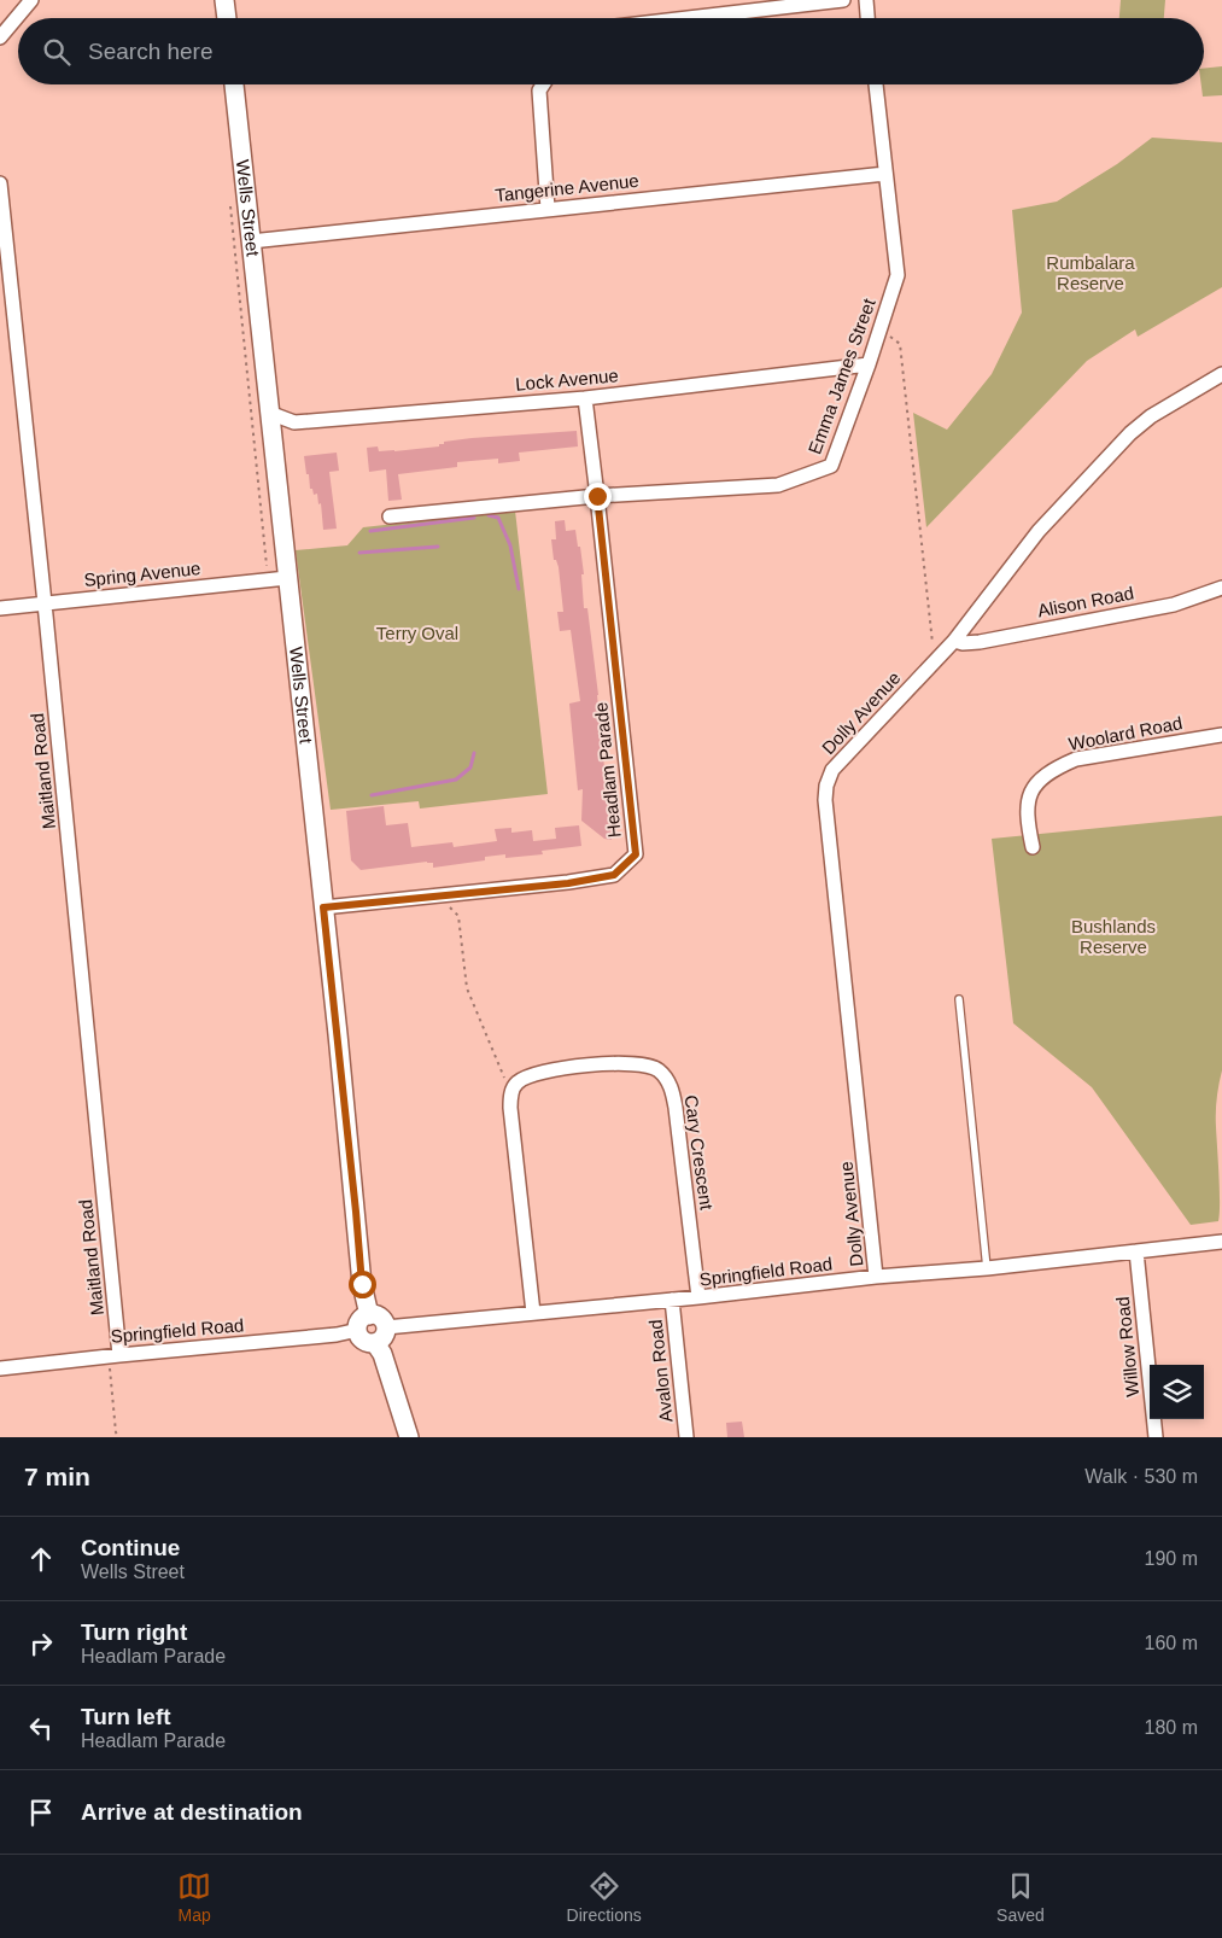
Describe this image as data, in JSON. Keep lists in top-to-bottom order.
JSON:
{
  "streets": {
    "street": [
      "Tangerine Avenue",
      "Wells Street",
      "Emma James Street",
      "Lock Avenue",
      "Spring Avenue",
      "Alison Road",
      "Dolly Avenue",
      "Woolard Road",
      "Headlam Parade",
      "Maitland Road",
      "Cary Crescent",
      "Springfield Road",
      "Willow Road",
      "Avalon Road"
    ]
  },
  "crossings": [
    ["Tangerine Avenue", "Wells Street"],
    ["Tangerine Avenue", "Emma James Street"],
    ["Wells Street", "Lock Avenue"],
    ["Wells Street", "Spring Avenue"],
    ["Wells Street", "Headlam Parade"],
    ["Wells Street", "Springfield Road"],
    ["Emma James Street", "Lock Avenue"],
    ["Emma James Street", "Headlam Parade"],
    ["Lock Avenue", "Headlam Parade"],
    ["Spring Avenue", "Maitland Road"],
    ["Alison Road", "Dolly Avenue"],
    ["Dolly Avenue", "Springfield Road"],
    ["Maitland Road", "Springfield Road"],
    ["Cary Crescent", "Springfield Road"],
    ["Springfield Road", "Willow Road"],
    ["Springfield Road", "Avalon Road"]
  ],
  "parks": ["Rumbalara Reserve", "Terry Oval", "Bushlands Reserve"],
  "page": {
    "search": "Search here",
    "heading": ["7 min", "Walk · 530 m"],
    "list": [
      ["Continue", "Wells Street", "190 m"],
      ["Turn right", "Headlam Parade", "160 m"],
      ["Turn left", "Headlam Parade", "180 m"],
      "Arrive at destination"
    ],
    "nav": ["Map", "Directions", "Saved"]
  }
}
